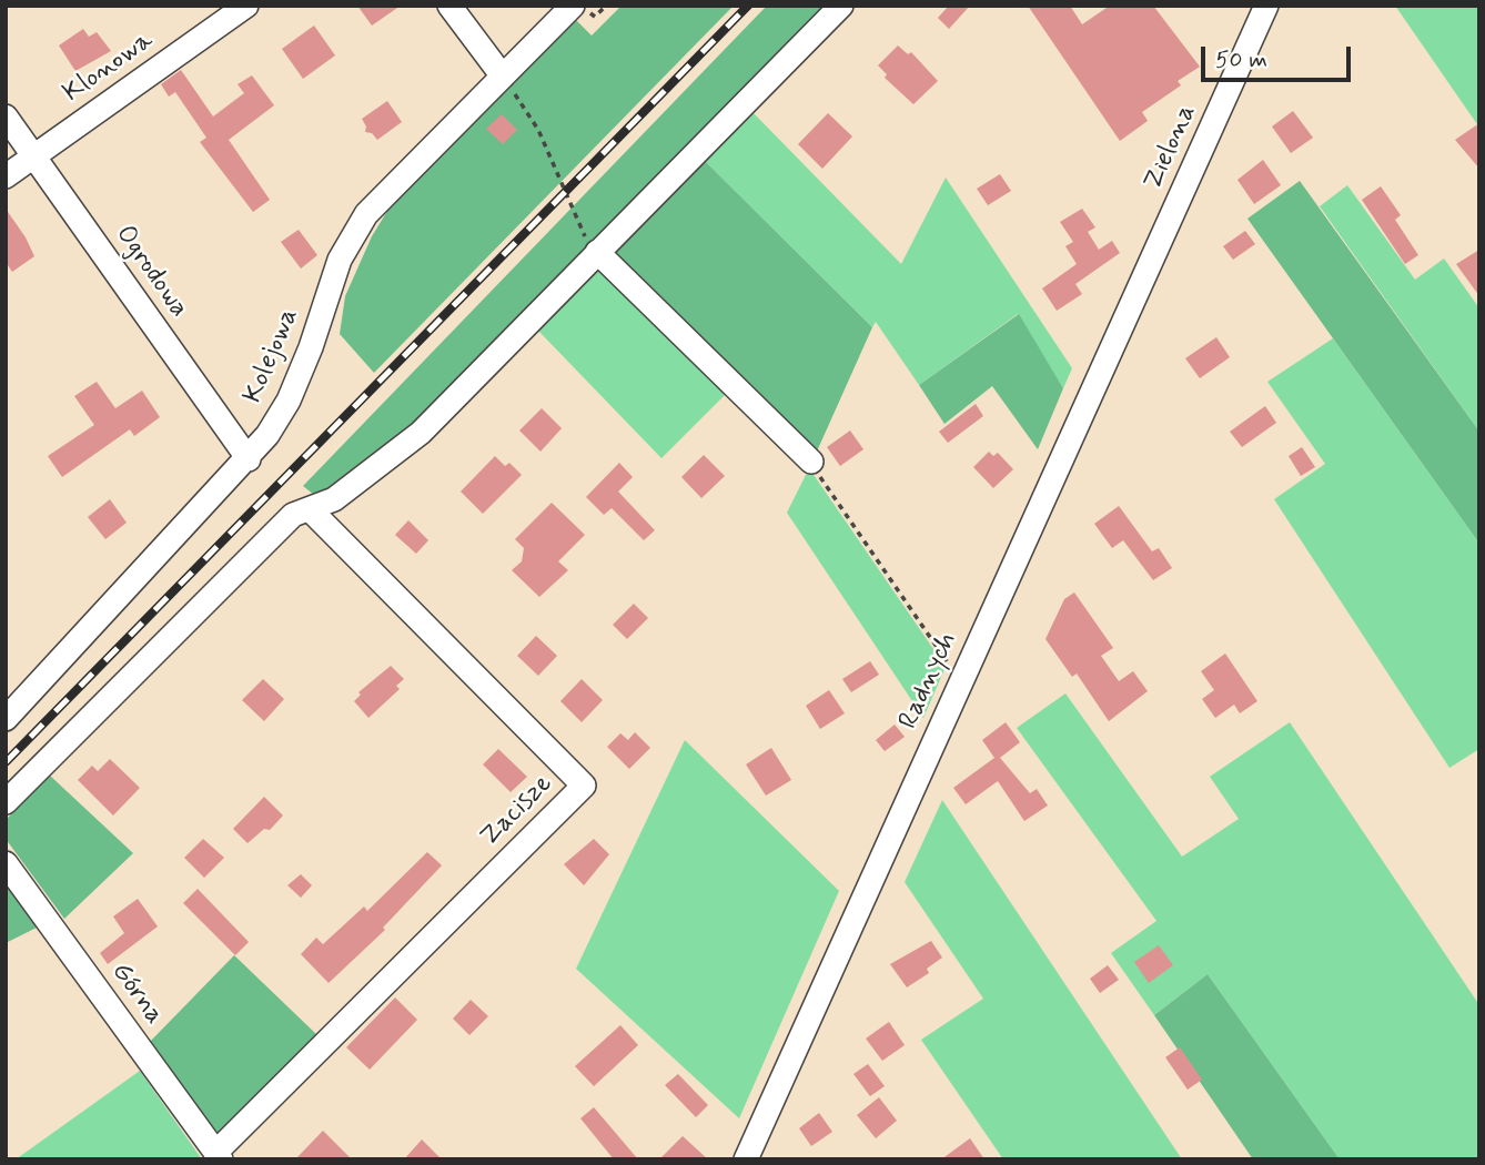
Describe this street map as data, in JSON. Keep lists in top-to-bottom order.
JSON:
{
  "streets": {
    "street": [
      "Klonowa",
      "Zielona",
      "Ogrodowa",
      "Kolejowa",
      "Radnych",
      "Zacisze",
      "Górna"
    ]
  },
  "crossings": [
    ["Klonowa", "Ogrodowa"],
    ["Zielona", "Radnych"],
    ["Ogrodowa", "Kolejowa"],
    ["Zacisze", "Górna"]
  ],
  "scale_bar": "50 m"
}
